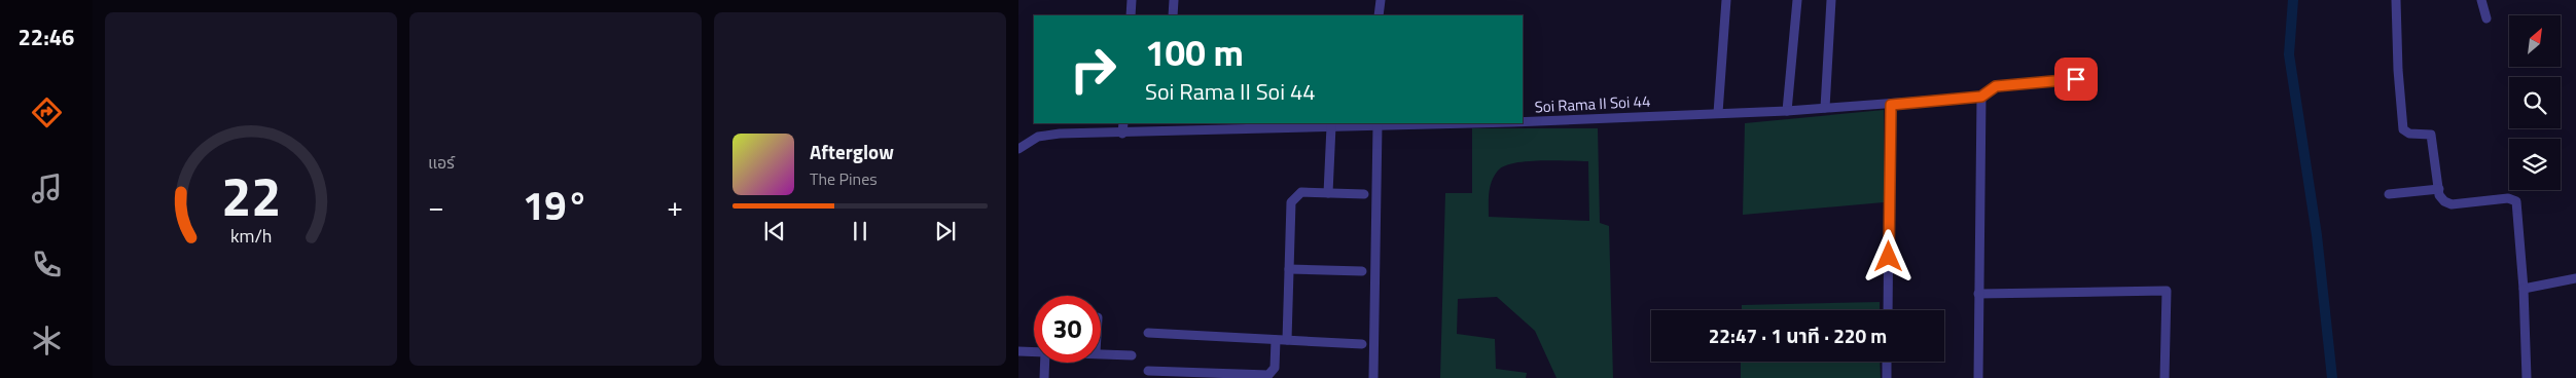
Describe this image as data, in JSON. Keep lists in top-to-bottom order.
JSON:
{
  "streets": {
    "street": ["Soi Rama II Soi 44"]
  },
  "north": "top right",
  "page": {
    "tabs": "22:46",
    "tile": "แอร์",
    "turn": ["100 m", "Soi Rama II Soi 44"],
    "song": ["Afterglow", "The Pines"],
    "heat": ["−", "19°", "+"],
    "limit": "30",
    "trip": "22:47 · 1 นาที · 220 m",
    "gauge": ["22", "km/h"]
  }
}
